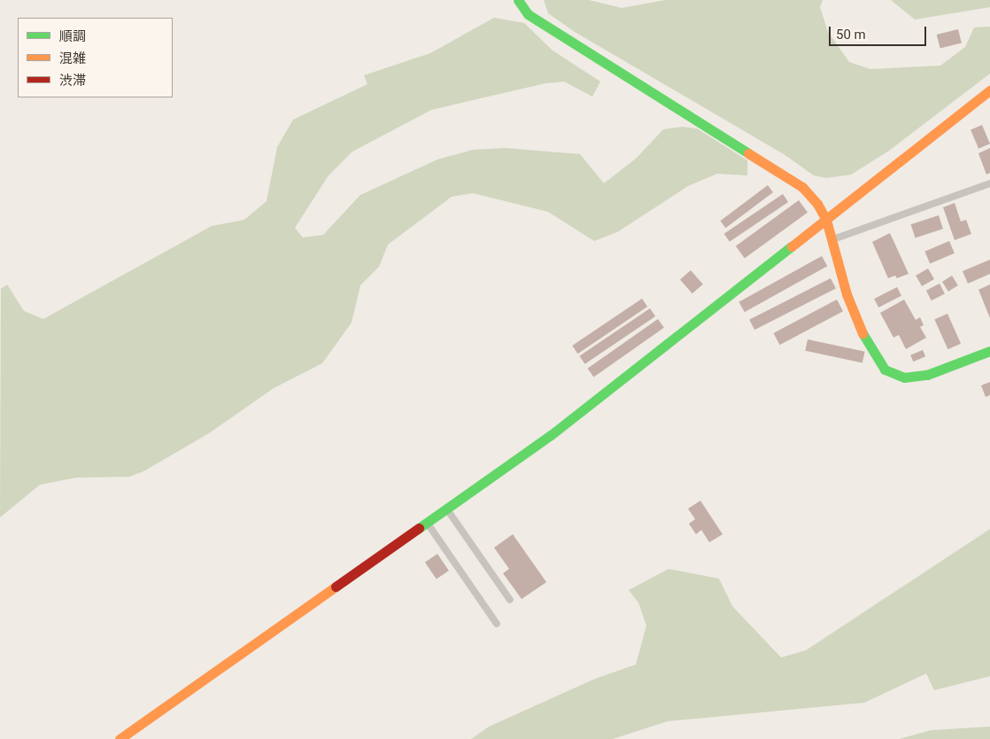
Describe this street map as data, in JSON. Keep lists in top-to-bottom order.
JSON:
{
  "legend": ["順調", "混雑", "渋滞"],
  "scale_bar": "50 m"
}
